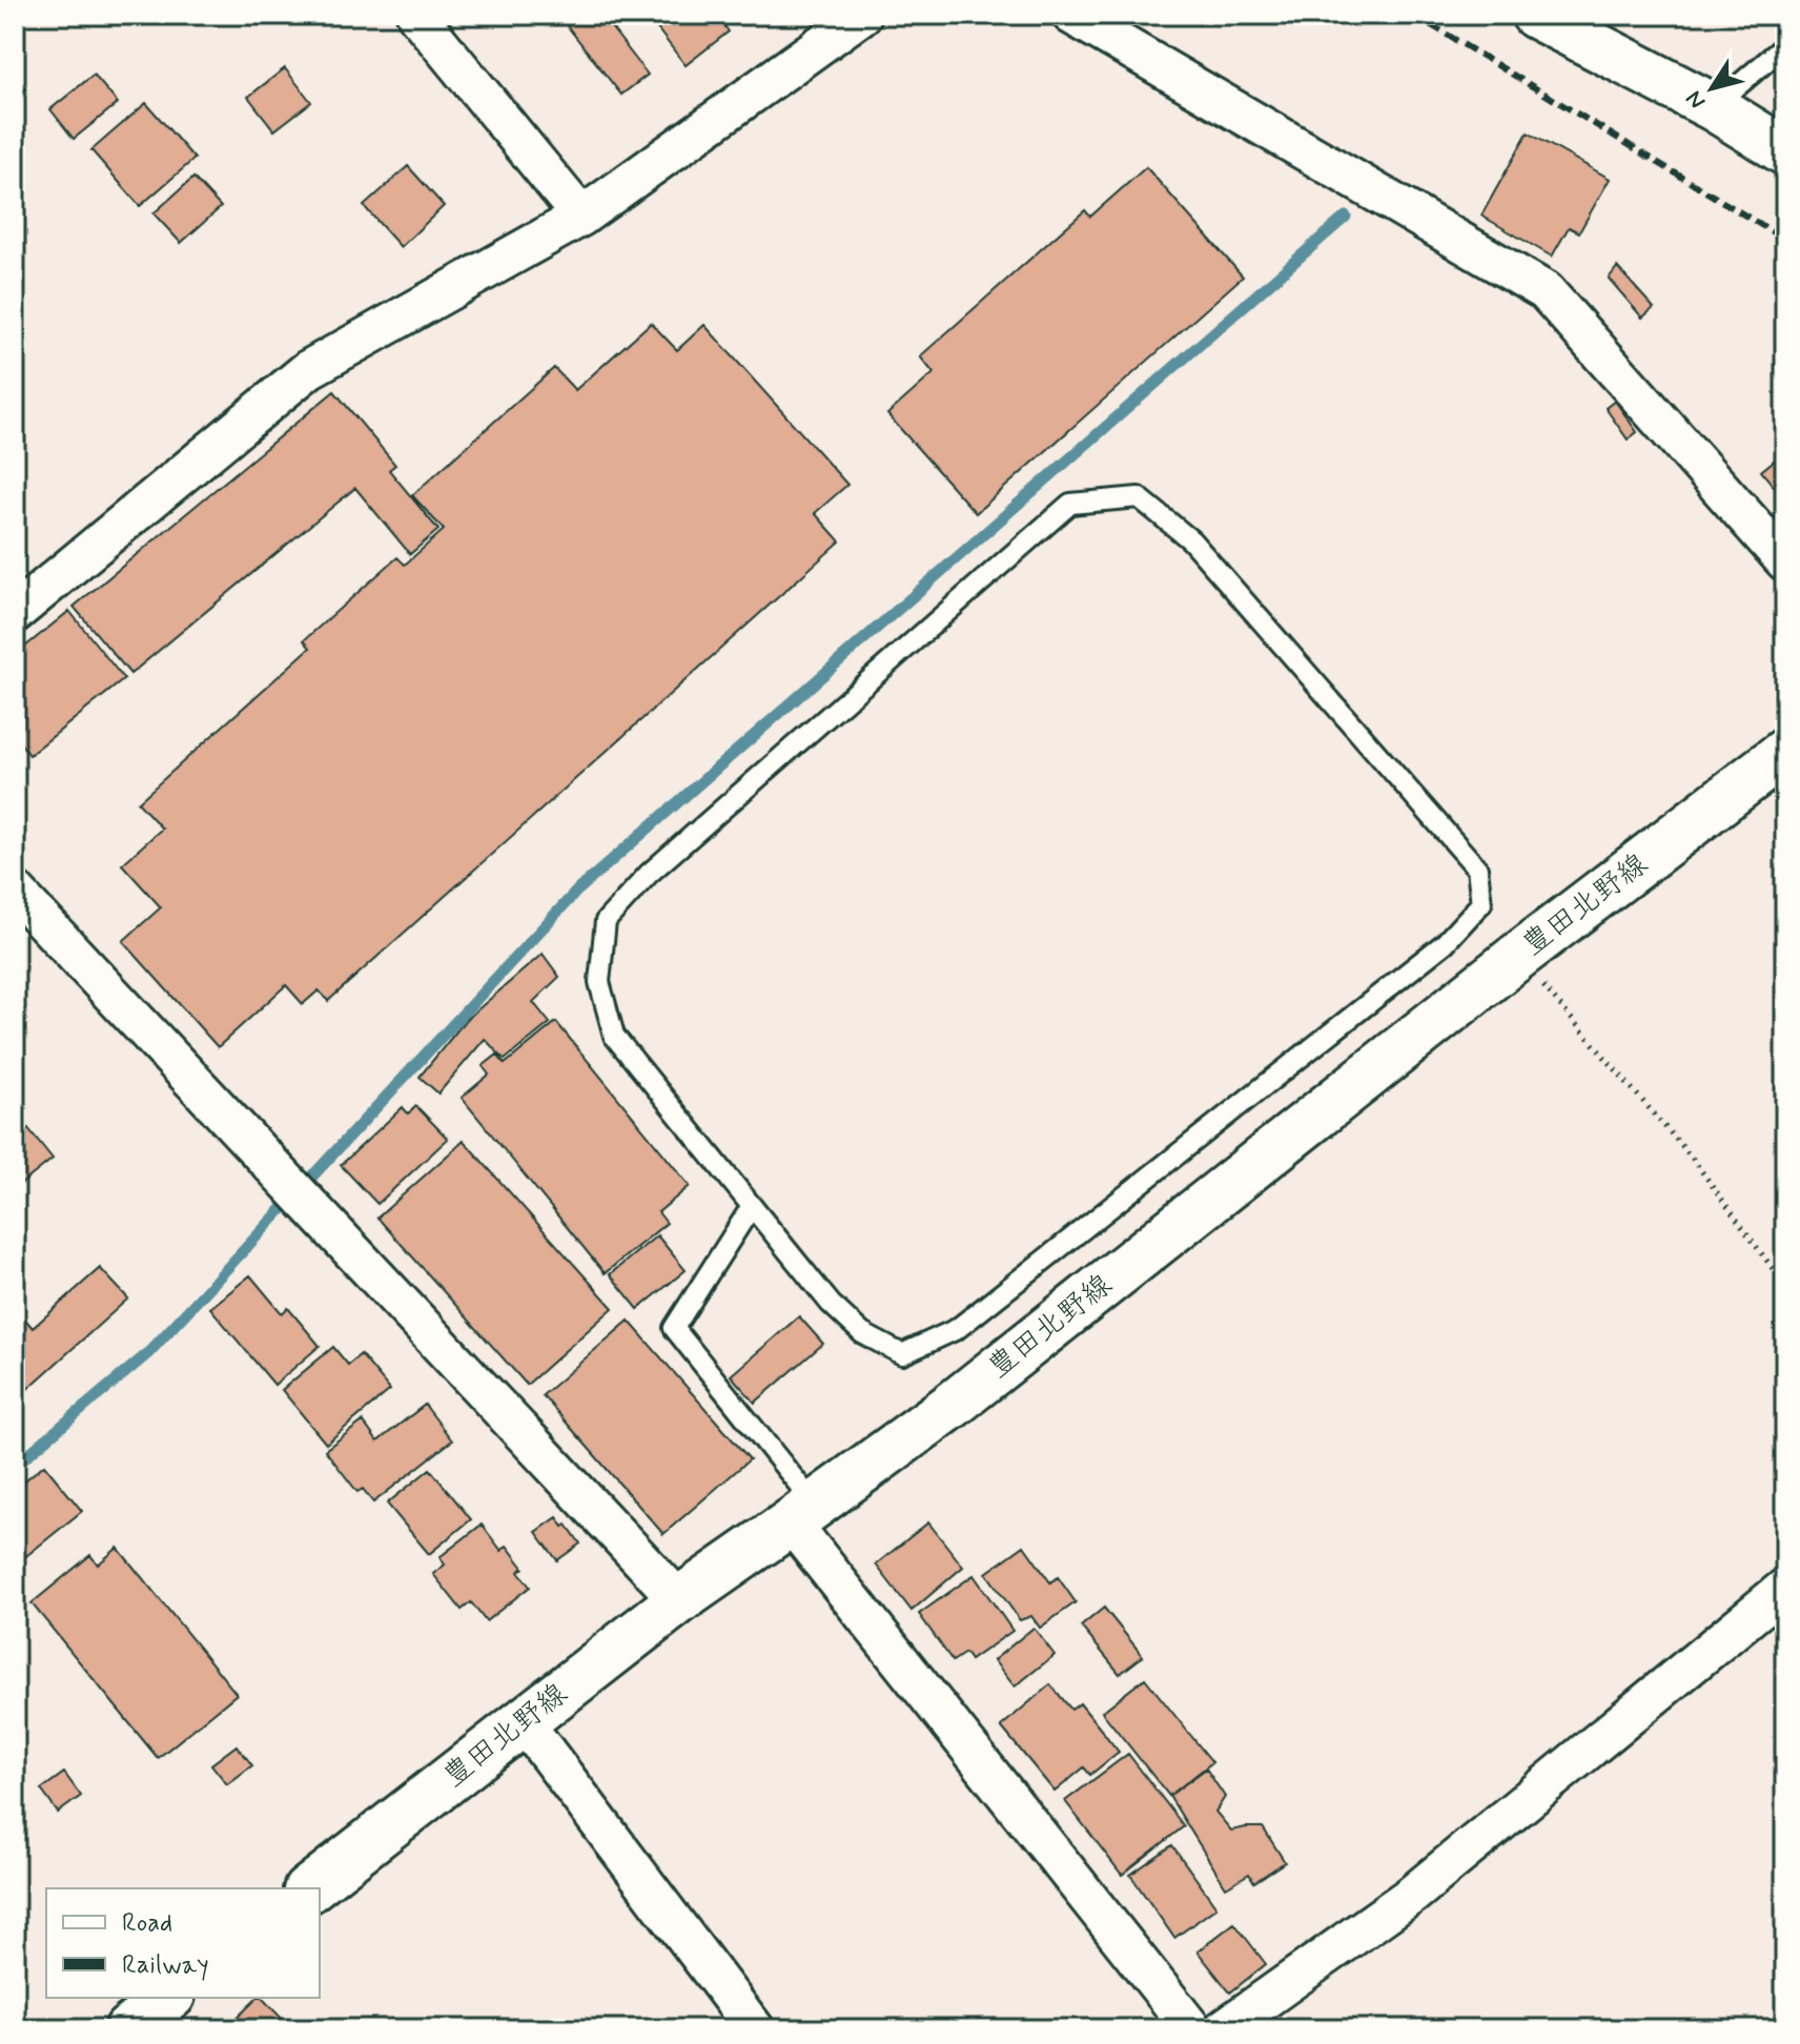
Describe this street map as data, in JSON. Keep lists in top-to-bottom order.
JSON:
{
  "streets": {
    "main road": ["豊田北野線"]
  },
  "legend": ["Road", "Railway"],
  "north": "bottom left"
}
